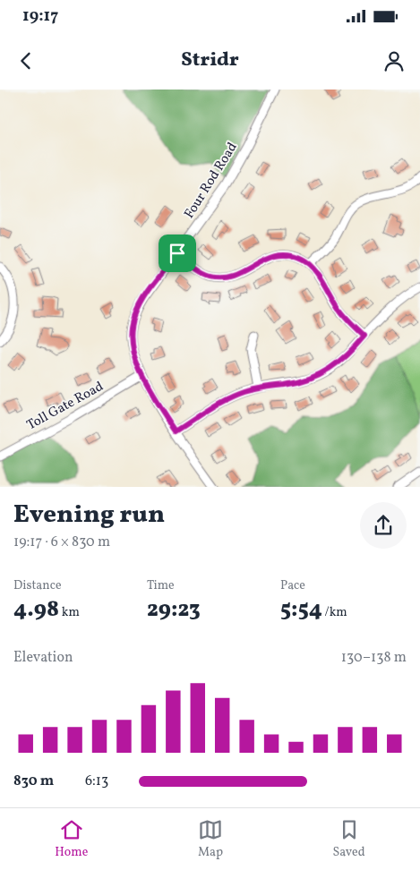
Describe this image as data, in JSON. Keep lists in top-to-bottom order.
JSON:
{
  "streets": {
    "street": ["Four Rod Road", "Toll Gate Road"]
  },
  "crossings": [
    ["Four Rod Road", "Toll Gate Road"]
  ],
  "page": {
    "status": "19:17",
    "header": "Stridr",
    "heading": ["Evening run", "19:17 · 6 × 830 m"],
    "stats": [
      ["Distance", "4.98 km"],
      ["Time", "29:23"],
      ["Pace", "5:54 /km"]
    ],
    "chart": ["Elevation", "130–138 m"],
    "list": [
      {
        "name": "830 m",
        "note": "6:13"
      }
    ],
    "tabs": ["Home", "Map", "Saved"]
  }
}
